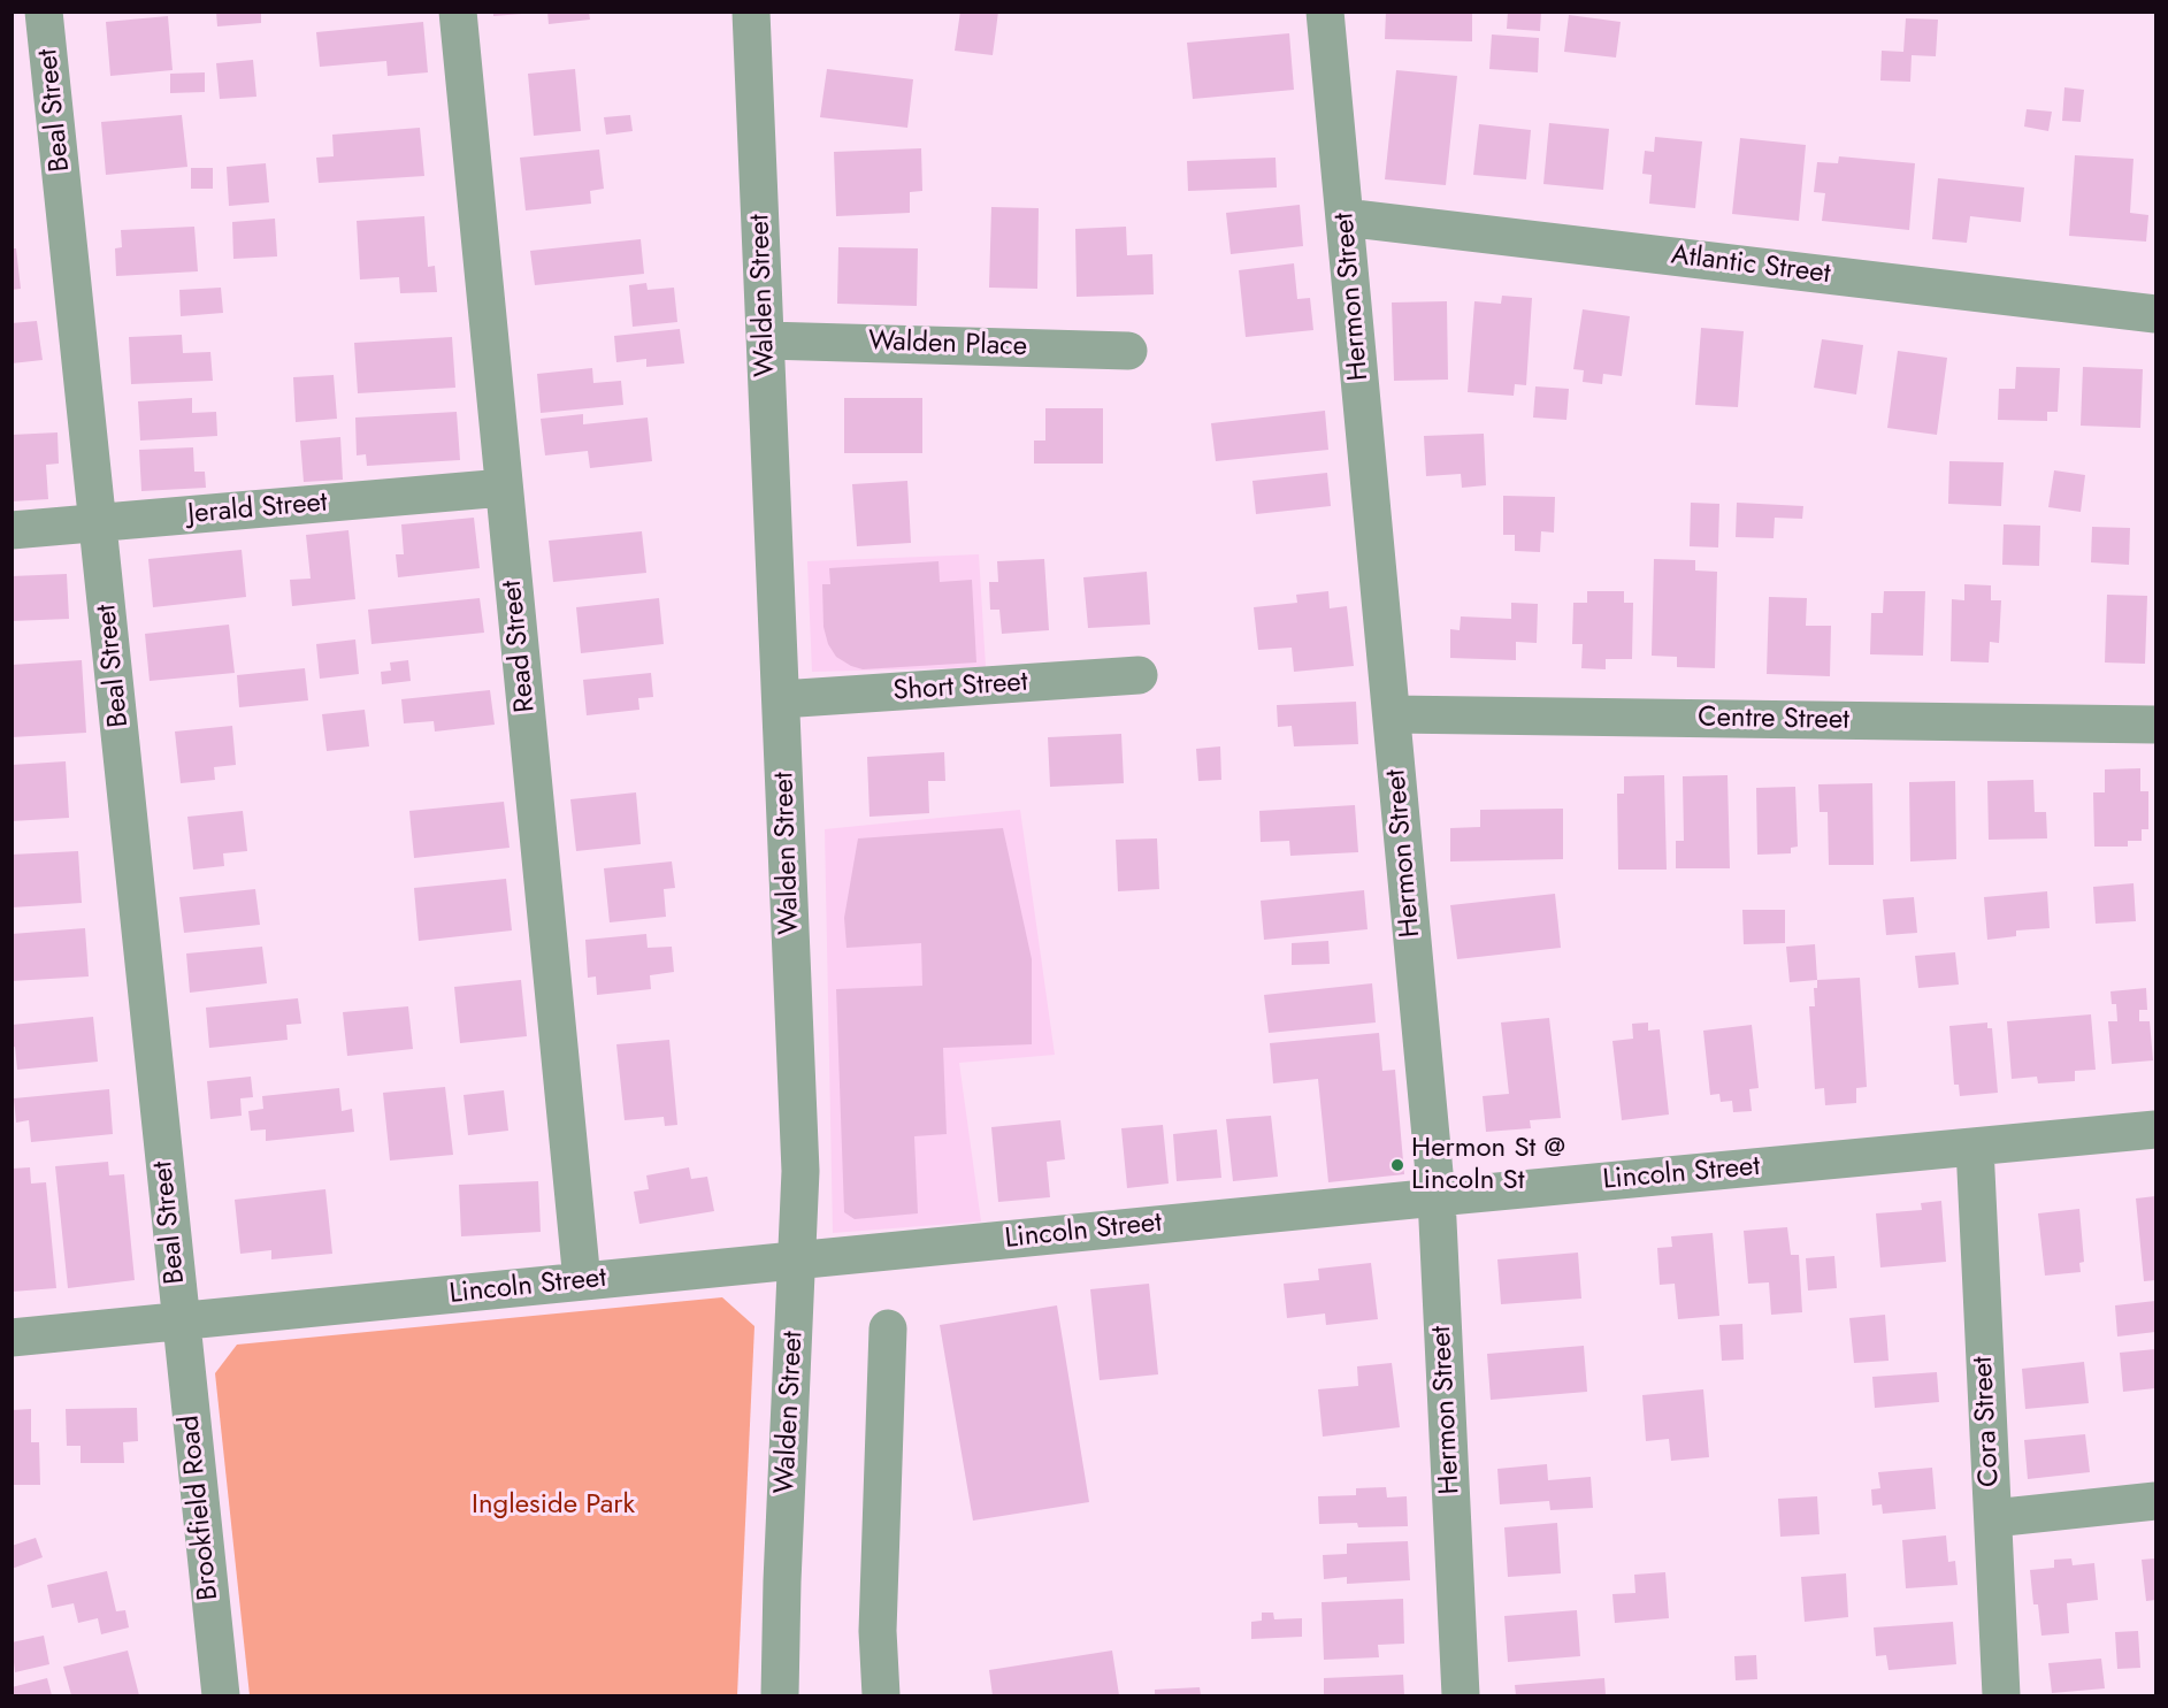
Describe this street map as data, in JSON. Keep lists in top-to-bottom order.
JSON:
{
  "streets": {
    "street": [
      "Beal Street",
      "Atlantic Street",
      "Walden Street",
      "Hermon Street",
      "Walden Place",
      "Jerald Street",
      "Read Street",
      "Short Street",
      "Centre Street",
      "Lincoln Street",
      "Cora Street",
      "Brookfield Road"
    ]
  },
  "crossings": [
    ["Beal Street", "Jerald Street"],
    ["Beal Street", "Lincoln Street"],
    ["Beal Street", "Brookfield Road"],
    ["Atlantic Street", "Hermon Street"],
    ["Walden Street", "Walden Place"],
    ["Walden Street", "Short Street"],
    ["Walden Street", "Lincoln Street"],
    ["Hermon Street", "Centre Street"],
    ["Hermon Street", "Lincoln Street"],
    ["Jerald Street", "Read Street"],
    ["Read Street", "Lincoln Street"],
    ["Lincoln Street", "Cora Street"],
    ["Lincoln Street", "Brookfield Road"]
  ],
  "parks": ["Ingleside Park"],
  "places": ["Hermon St @ Lincoln St"]
}
